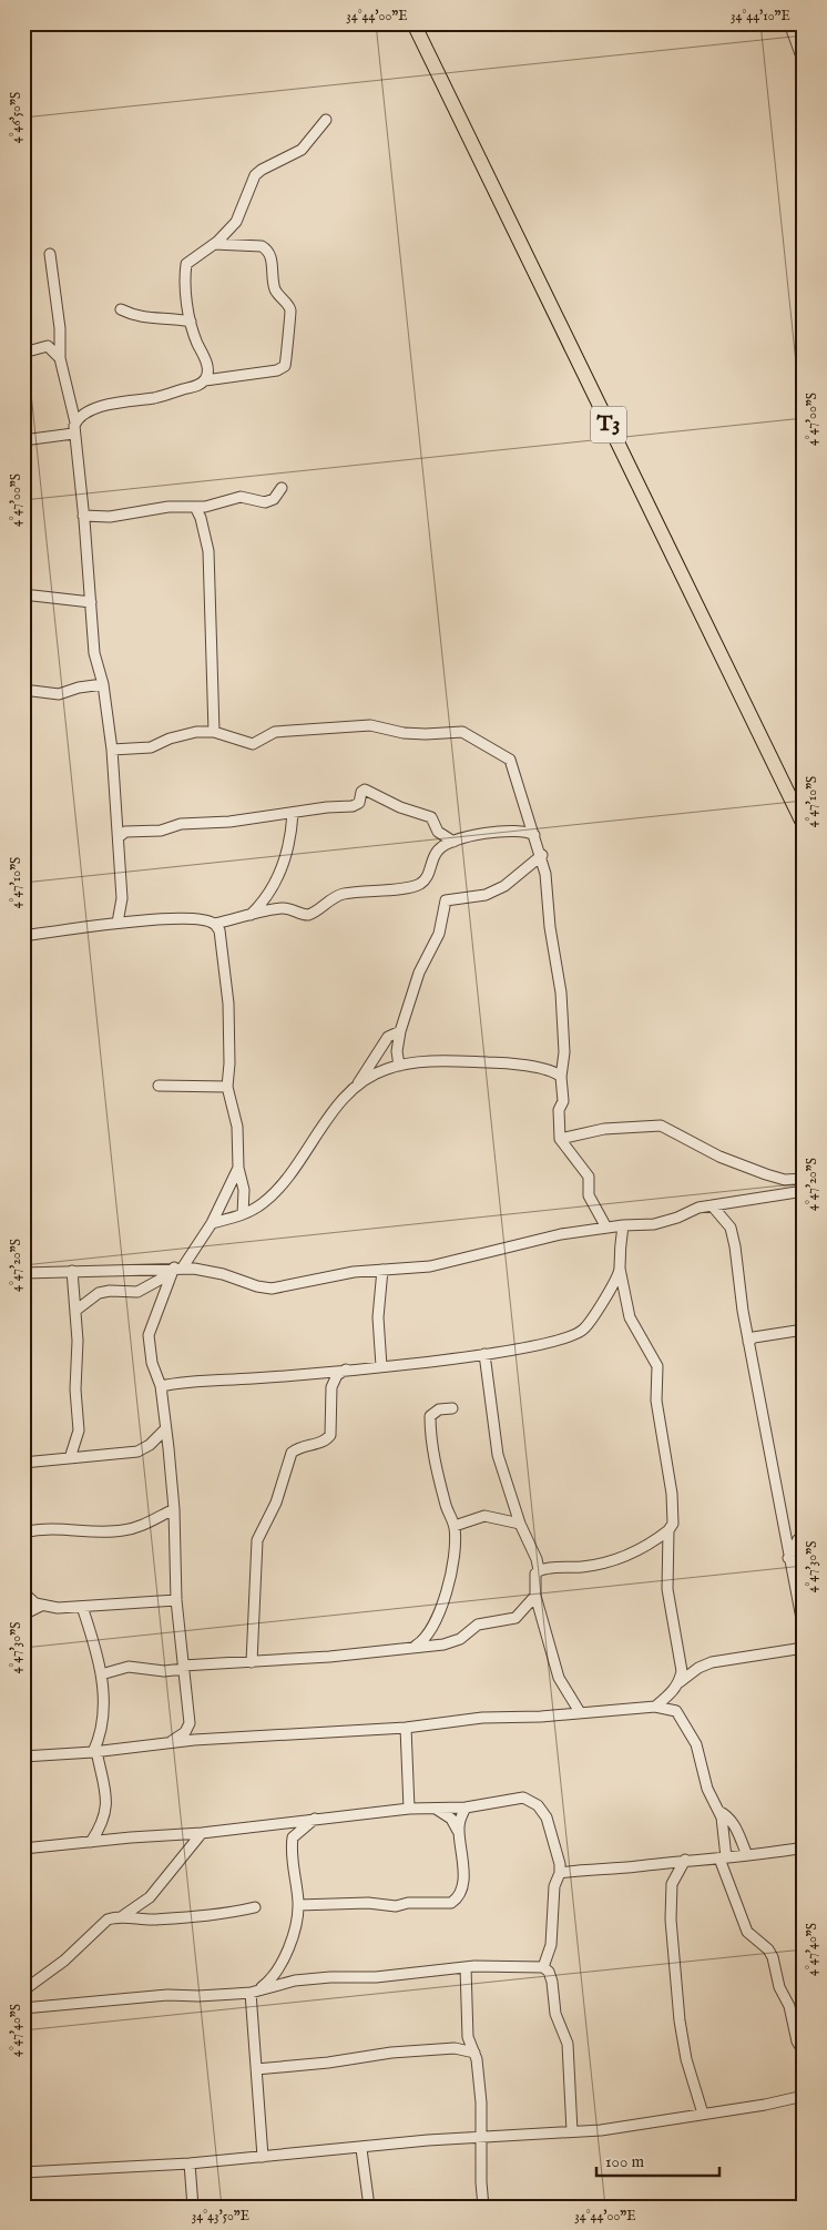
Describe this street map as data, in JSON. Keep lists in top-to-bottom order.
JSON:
{
  "streets": {
    "highway": ["T3"]
  },
  "scale_bar": "100 m",
  "coordinates": [
    "34°44'00\"E",
    "34°44'10\"E",
    "4°46'50\"S",
    "4°47'00\"S",
    "4°47'10\"S",
    "4°47'20\"S",
    "4°47'30\"S",
    "4°47'40\"S",
    "34°43'50\"E"
  ]
}
